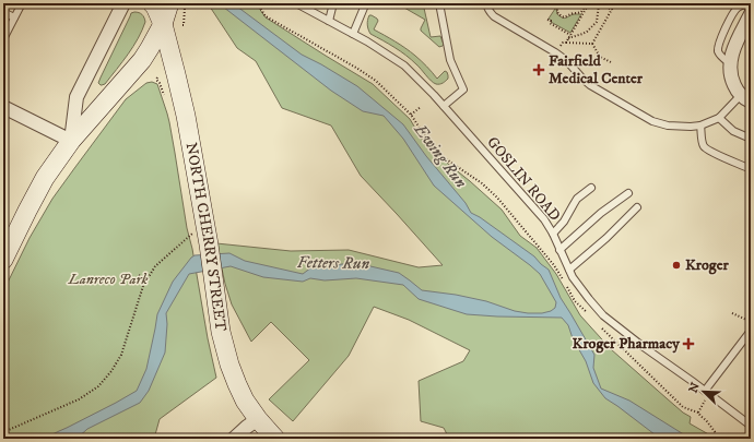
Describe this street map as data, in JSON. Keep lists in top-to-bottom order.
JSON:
{
  "streets": {
    "main road": ["NORTH CHERRY STREET"],
    "lane": ["GOSLIN ROAD"]
  },
  "water": ["Ewing Run", "Fetters Run"],
  "parks": ["Lanreco Park"],
  "places": {
    "health": ["Fairfield Medical Center", "Kroger Pharmacy"],
    "other": ["Kroger"]
  },
  "north": "top left"
}
